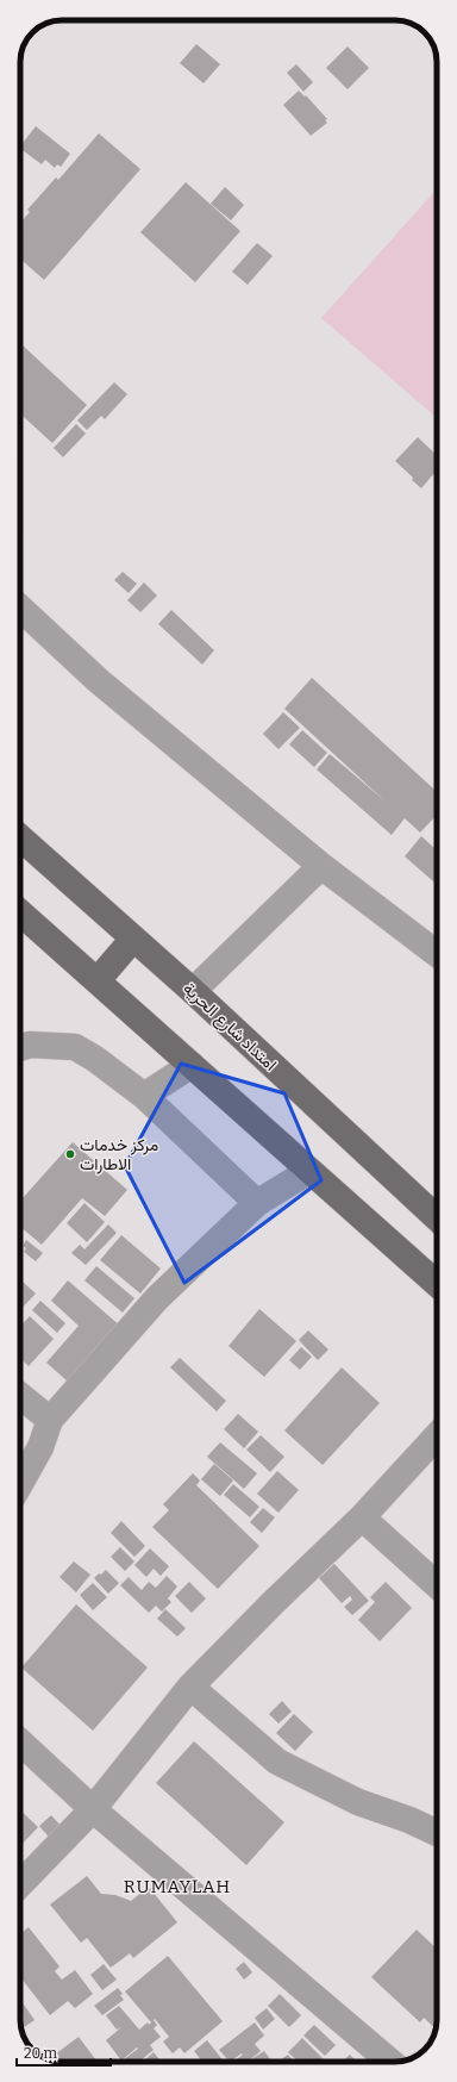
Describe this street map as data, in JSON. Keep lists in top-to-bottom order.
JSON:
{
  "streets": {
    "main road": ["امتداد شارع الحرية"]
  },
  "districts": ["RUMAYLAH"],
  "places": ["مركز خدمات الاطارات"],
  "scale_bar": "20 m"
}
